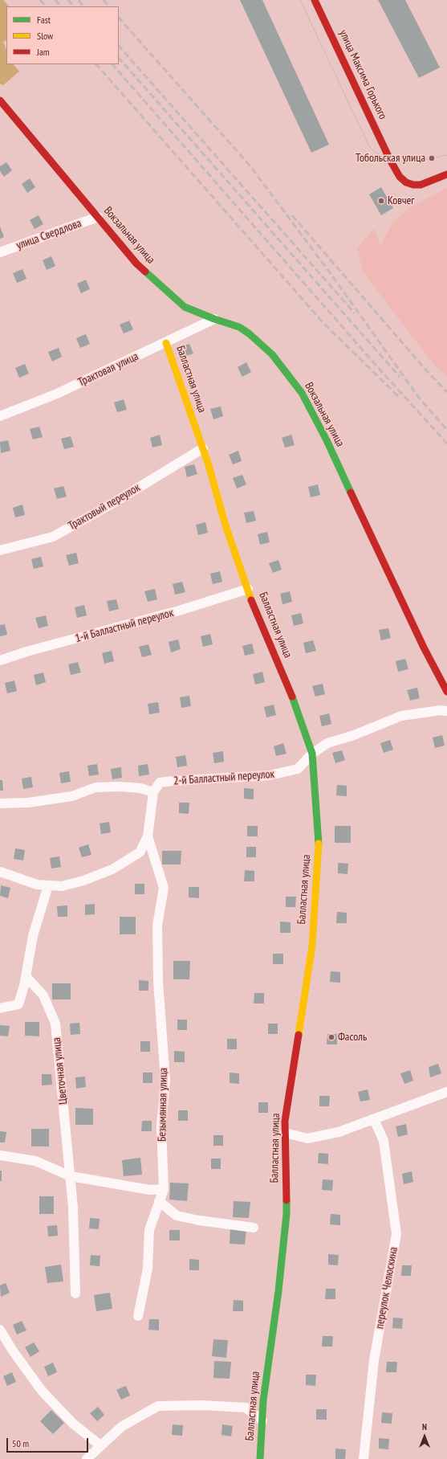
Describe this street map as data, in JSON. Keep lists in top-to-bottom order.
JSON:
{
  "streets": {
    "street": [
      "улица Максима Горького",
      "улица Свердлова",
      "Вокзальная улица",
      "Трактовая улица",
      "Балластная улица",
      "Трактовый переулок",
      "1-й Балластный переулок",
      "2-й Балластный переулок",
      "Цветочная улица",
      "Безымянная улица",
      "переулок Челюскина"
    ]
  },
  "crossings": [
    ["улица Свердлова", "Вокзальная улица"],
    ["Вокзальная улица", "Трактовая улица"],
    ["Трактовая улица", "Балластная улица"],
    ["Балластная улица", "Трактовый переулок"],
    ["Балластная улица", "1-й Балластный переулок"],
    ["Балластная улица", "2-й Балластный переулок"]
  ],
  "places": ["Тобольская улица", "Ковчег", "Фасоль"],
  "legend": ["Fast", "Slow", "Jam"],
  "scale_bar": "50 m",
  "north": "top"
}
